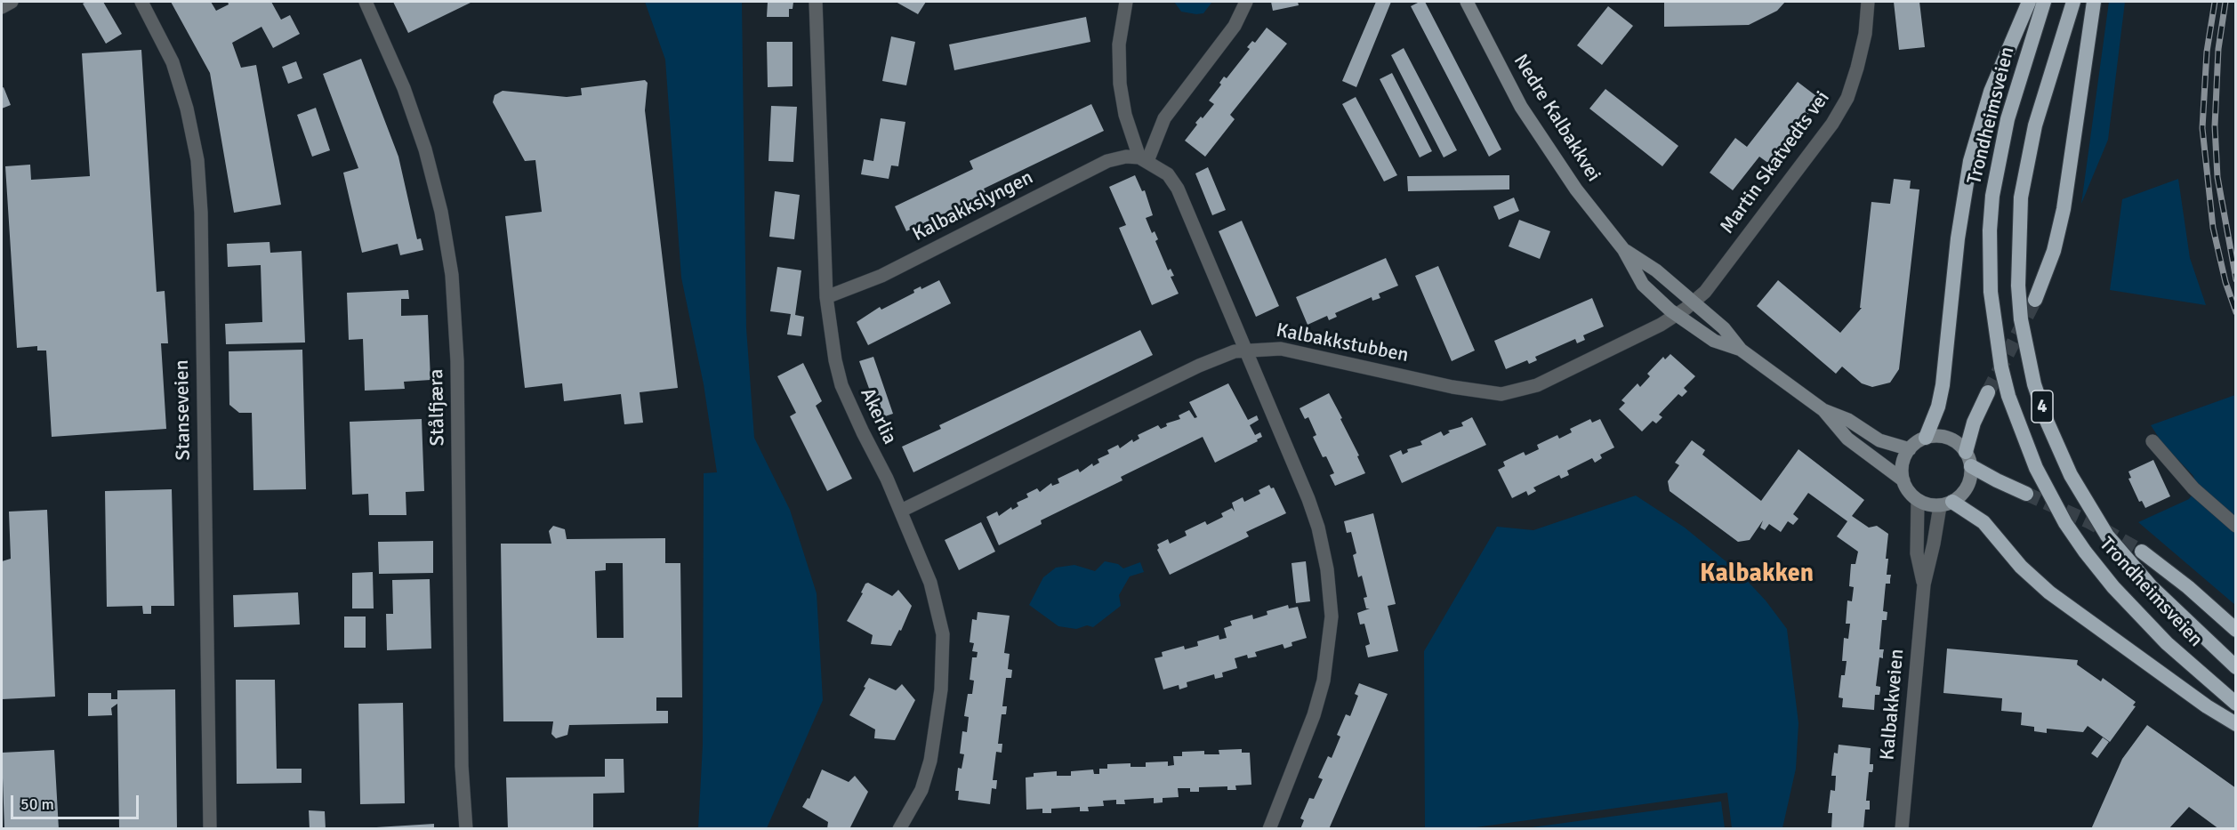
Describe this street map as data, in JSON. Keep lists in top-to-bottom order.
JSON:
{
  "streets": {
    "highway": ["Trondheimsveien", "4"],
    "main road": ["Nedre Kalbakkvei"],
    "street": [
      "Martin Skatvedts vei",
      "Kalbakkslyngen",
      "Kalbakkstubben",
      "Stålfjæra",
      "Stanseveien",
      "Akerlia",
      "Kalbakkveien"
    ]
  },
  "crossings": [
    ["Nedre Kalbakkvei", "Martin Skatvedts vei"],
    ["Nedre Kalbakkvei", "Kalbakkstubben"],
    ["Nedre Kalbakkvei", "Kalbakkveien"],
    ["Martin Skatvedts vei", "Kalbakkstubben"],
    ["Kalbakkslyngen", "Akerlia"],
    ["Kalbakkstubben", "Akerlia"]
  ],
  "districts": ["Kalbakken"],
  "scale_bar": "50 m"
}
